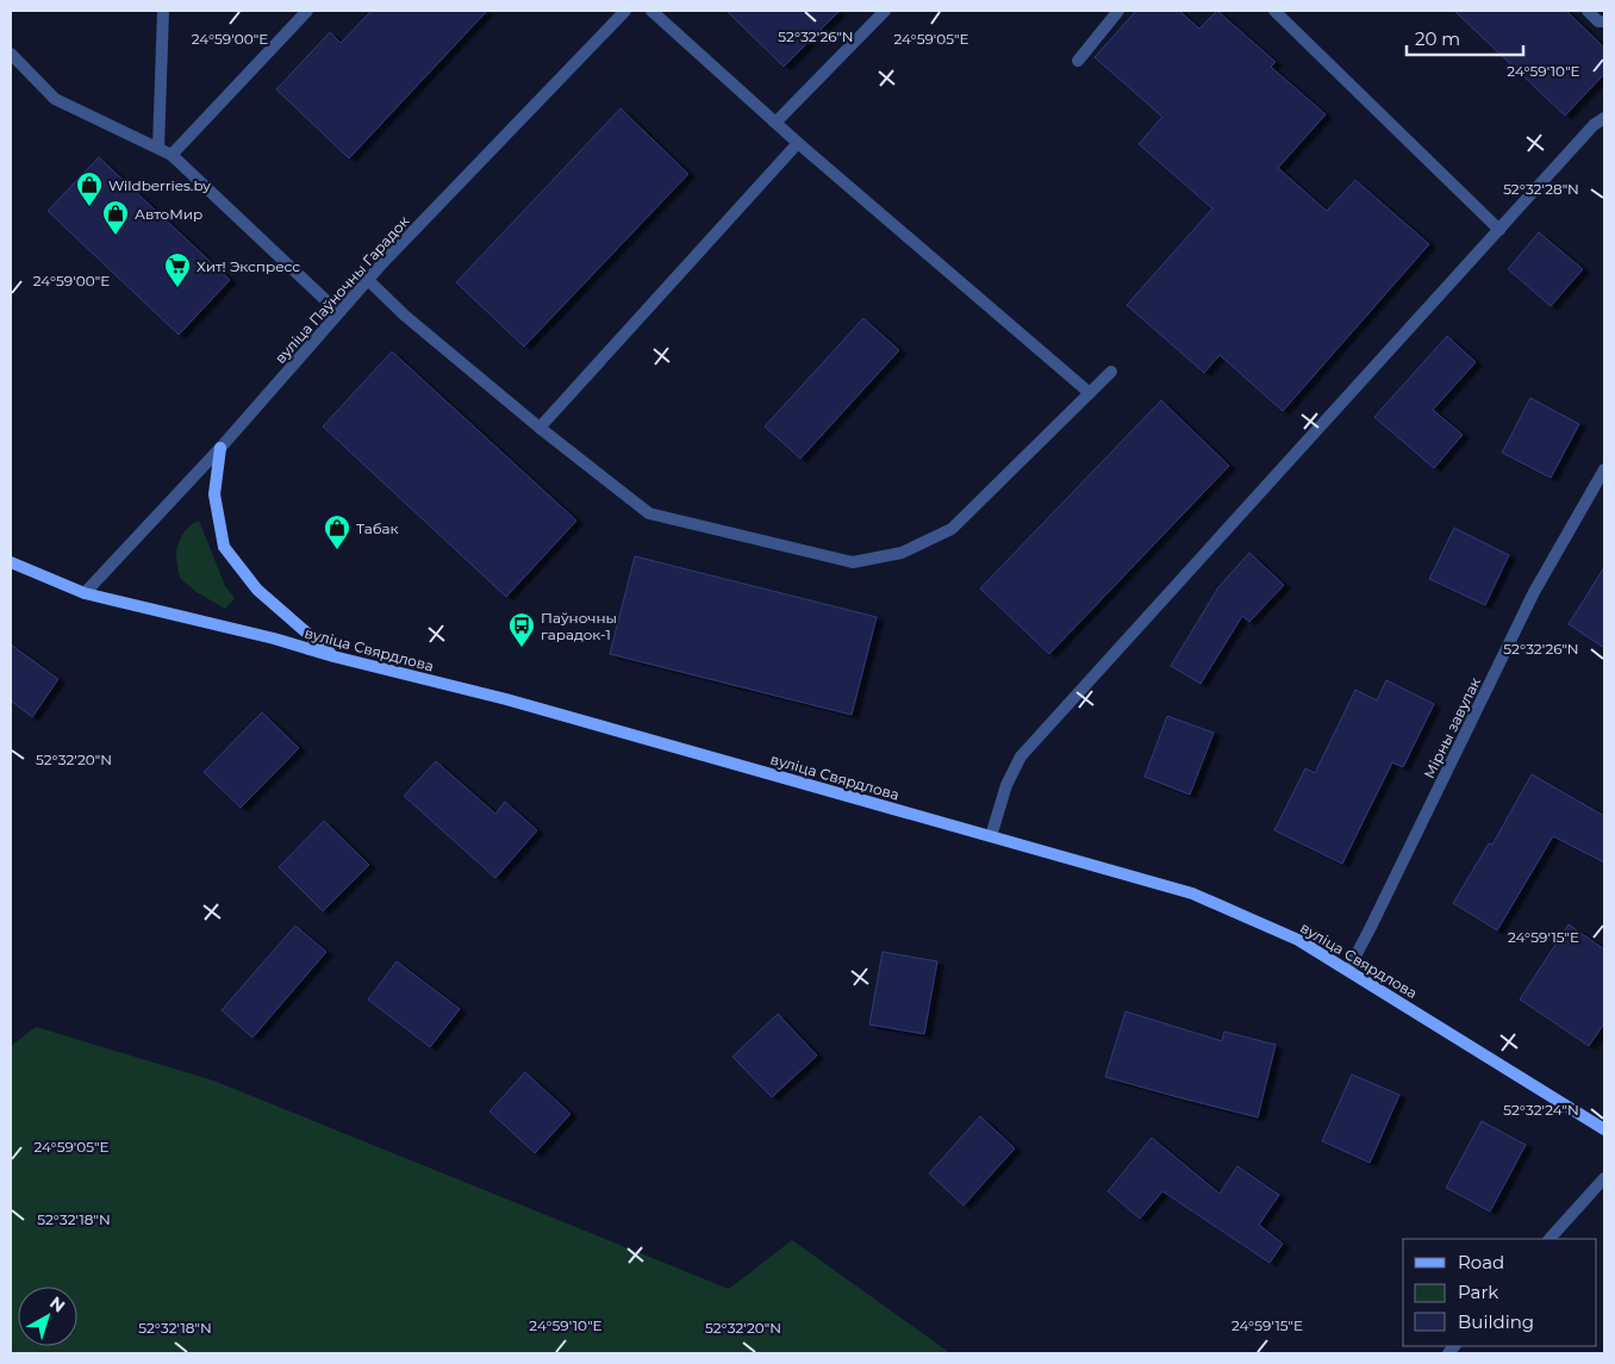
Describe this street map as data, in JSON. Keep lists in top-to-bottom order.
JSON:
{
  "streets": {
    "main road": ["вуліца Свярдлова"],
    "street": ["вуліца Паўночны Гарадок", "Мірны завулак"]
  },
  "crossings": [
    ["вуліца Паўночны Гарадок", "вуліца Свярдлова"],
    ["вуліца Свярдлова", "Мірны завулак"]
  ],
  "places": {
    "shop": ["Wildberries.by", "АвтоМир", "Табак"],
    "supermarket": ["Хит! Экспресс"],
    "bus stop": ["Паўночны гарадок-1"]
  },
  "legend": ["Road", "Park", "Building"],
  "scale_bar": "20 m",
  "north": "top right",
  "coordinates": [
    "52°32'26\"N",
    "24°59'00\"E",
    "24°59'05\"E",
    "24°59'10\"E",
    "52°32'28\"N",
    "52°32'20\"N",
    "24°59'15\"E",
    "52°32'24\"N",
    "52°32'18\"N"
  ]
}
